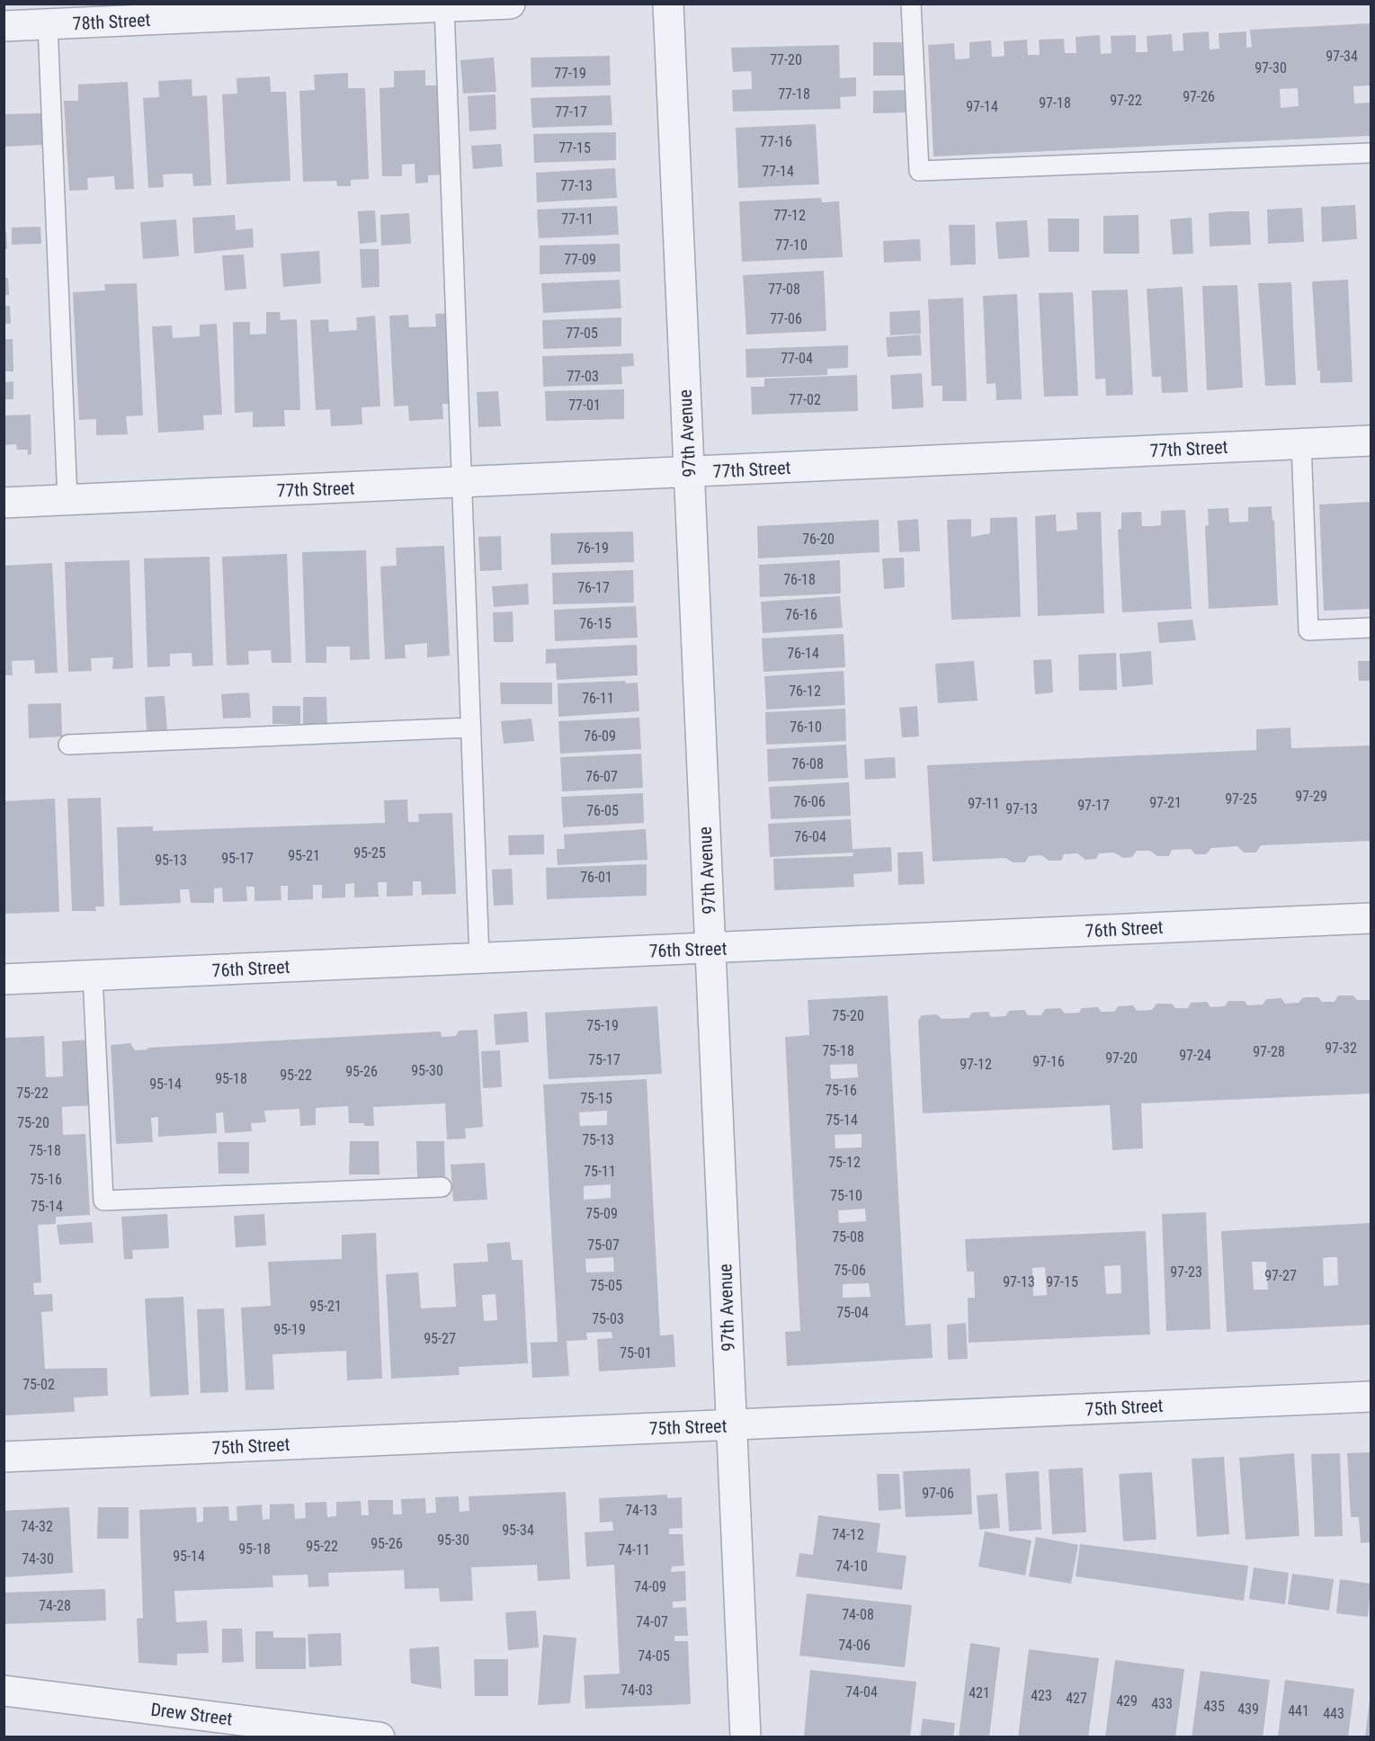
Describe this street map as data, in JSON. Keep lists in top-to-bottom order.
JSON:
{
  "streets": {
    "street": [
      "78th Street",
      "97th Avenue",
      "77th Street",
      "76th Street",
      "75th Street",
      "Drew Street"
    ]
  },
  "crossings": [
    ["97th Avenue", "77th Street"],
    ["97th Avenue", "76th Street"],
    ["97th Avenue", "75th Street"]
  ],
  "house_numbers": [
    "97-34",
    "77-20",
    "97-30",
    "77-19",
    "77-18",
    "97-26",
    "97-22",
    "97-18",
    "97-14",
    "77-17",
    "77-16",
    "77-15",
    "77-14",
    "77-13",
    "77-12",
    "77-11",
    "77-10",
    "77-09",
    "77-08",
    "77-06",
    "77-05",
    "77-04",
    "77-03",
    "77-02",
    "77-01",
    "76-20",
    "76-19",
    "76-18",
    "76-17",
    "76-16",
    "76-15",
    "76-14",
    "76-12",
    "76-11",
    "76-10",
    "76-09",
    "76-08",
    "76-07",
    "97-29",
    "97-25",
    "76-06",
    "97-21",
    "97-11",
    "97-17",
    "97-13",
    "76-05",
    "76-04",
    "95-25",
    "95-21",
    "95-17",
    "95-13",
    "76-01",
    "75-20",
    "75-19",
    "97-32",
    "75-18",
    "97-28",
    "97-24",
    "97-20",
    "75-17",
    "97-16",
    "97-12",
    "95-30",
    "95-26",
    "95-22",
    "95-18",
    "95-14",
    "75-16",
    "75-22",
    "75-15",
    "75-14",
    "75-20",
    "75-13",
    "75-18",
    "75-12",
    "75-11",
    "75-16",
    "75-10",
    "75-14",
    "75-09",
    "75-08",
    "75-07",
    "75-06",
    "97-23",
    "97-27",
    "97-13",
    "97-15",
    "75-05",
    "95-21",
    "75-04",
    "75-03",
    "95-19",
    "95-27",
    "75-01",
    "75-02",
    "97-06",
    "74-13",
    "74-32",
    "95-34",
    "74-12",
    "95-30",
    "95-26",
    "95-22",
    "95-18",
    "74-11",
    "95-14",
    "74-30",
    "74-10",
    "74-09",
    "74-28",
    "74-08",
    "74-07",
    "74-06",
    "74-05",
    "74-03",
    "74-04",
    "421",
    "423",
    "427",
    "429",
    "433",
    "435",
    "439",
    "441",
    "443"
  ]
}
